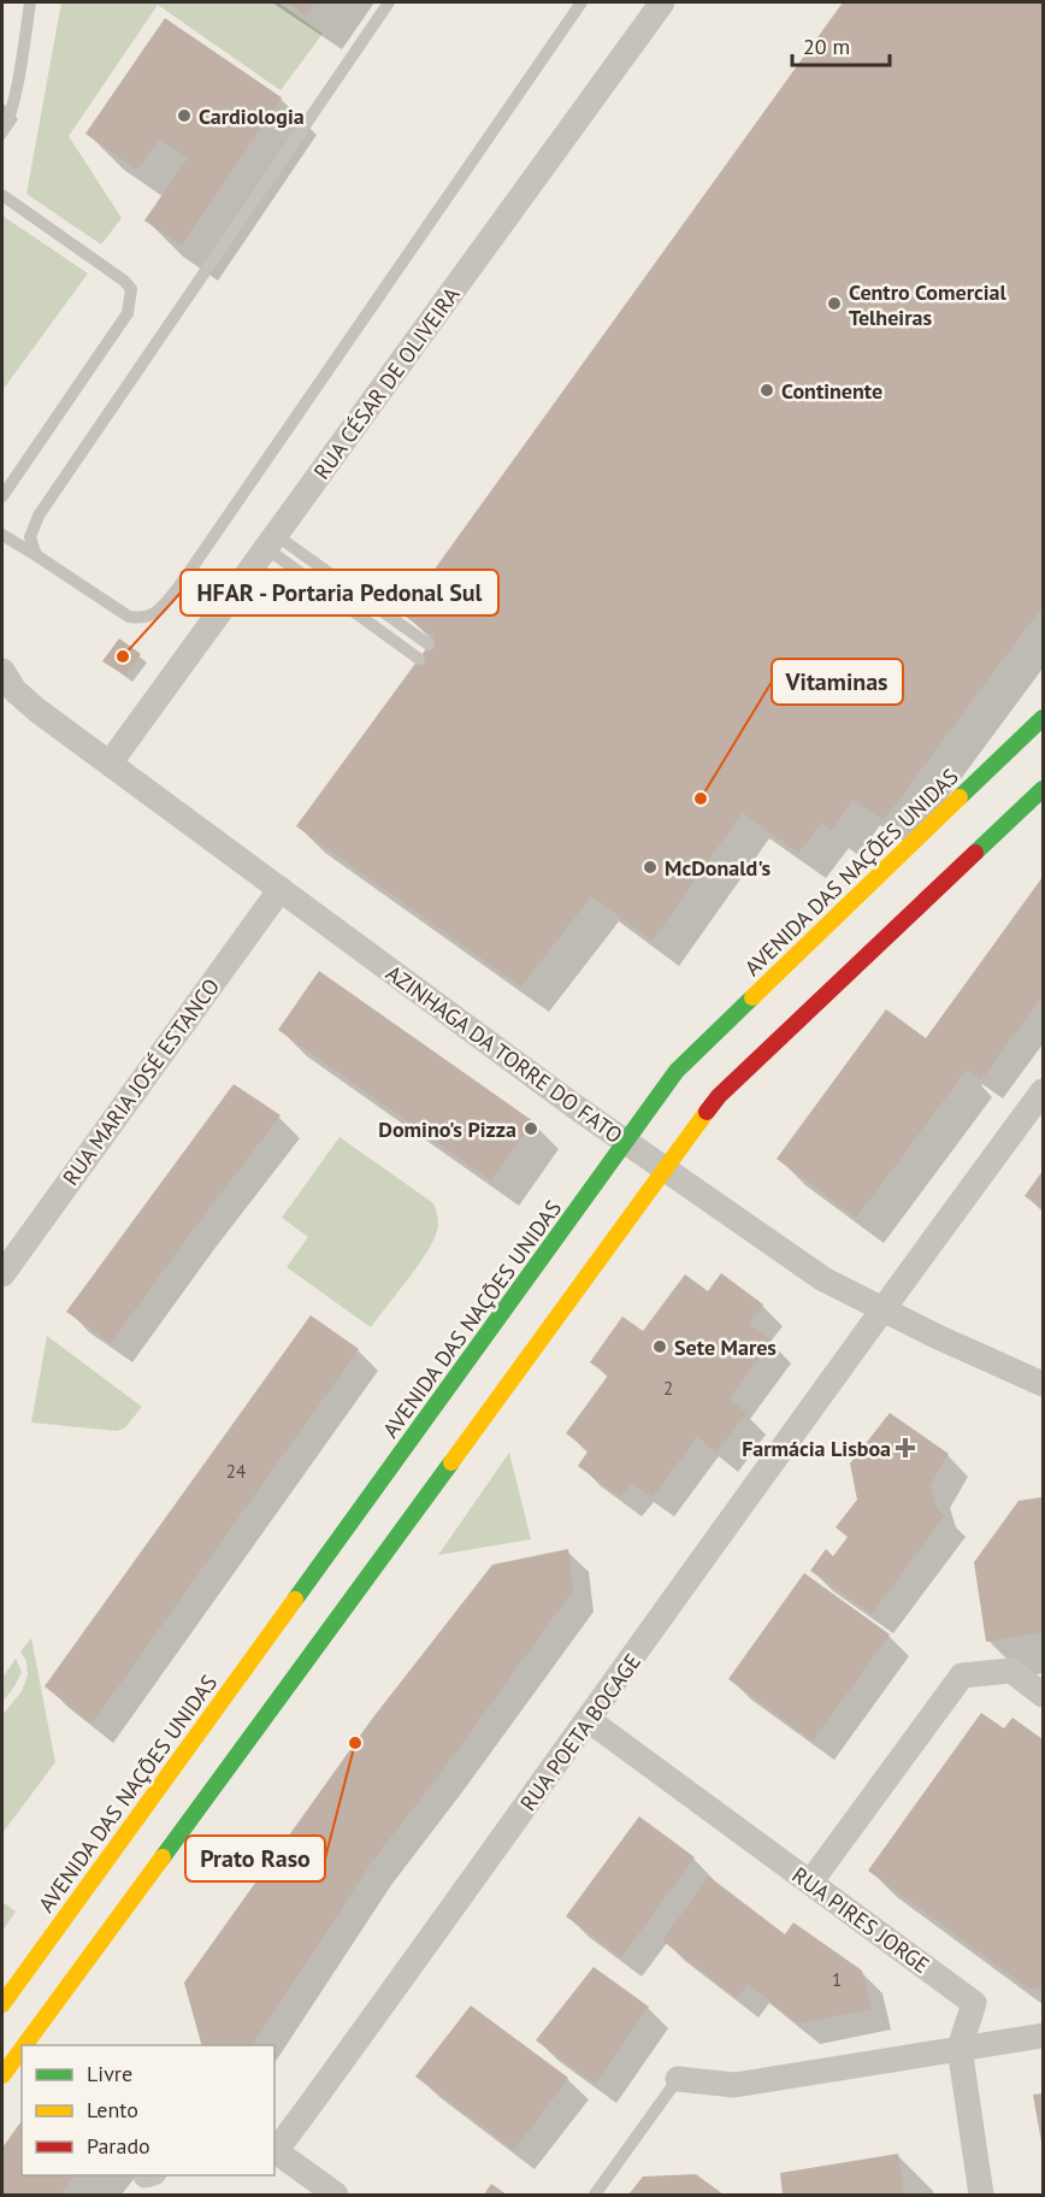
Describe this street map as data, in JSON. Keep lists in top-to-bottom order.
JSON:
{
  "streets": {
    "main road": ["AVENIDA DAS NAÇÕES UNIDAS"],
    "street": [
      "RUA CÉSAR DE OLIVEIRA",
      "AZINHAGA DA TORRE DO FATO",
      "RUA MARIA JOSÉ ESTANCO",
      "RUA POETA BOCAGE",
      "RUA PIRES JORGE"
    ]
  },
  "crossings": [
    ["RUA CÉSAR DE OLIVEIRA", "AZINHAGA DA TORRE DO FATO"],
    ["AVENIDA DAS NAÇÕES UNIDAS", "AZINHAGA DA TORRE DO FATO"],
    ["AZINHAGA DA TORRE DO FATO", "RUA MARIA JOSÉ ESTANCO"],
    ["AZINHAGA DA TORRE DO FATO", "RUA POETA BOCAGE"],
    ["RUA POETA BOCAGE", "RUA PIRES JORGE"]
  ],
  "places": {
    "other": [
      "Cardiologia",
      "Centro Comercial Telheiras",
      "Continente",
      "HFAR - Portaria Pedonal Sul",
      "Vitaminas",
      "McDonald's",
      "Domino's Pizza",
      "Sete Mares",
      "Prato Raso"
    ],
    "health": ["Farmácia Lisboa"]
  },
  "house_numbers": ["2", "24", "1"],
  "legend": ["Livre", "Lento", "Parado"],
  "scale_bar": "20 m"
}
